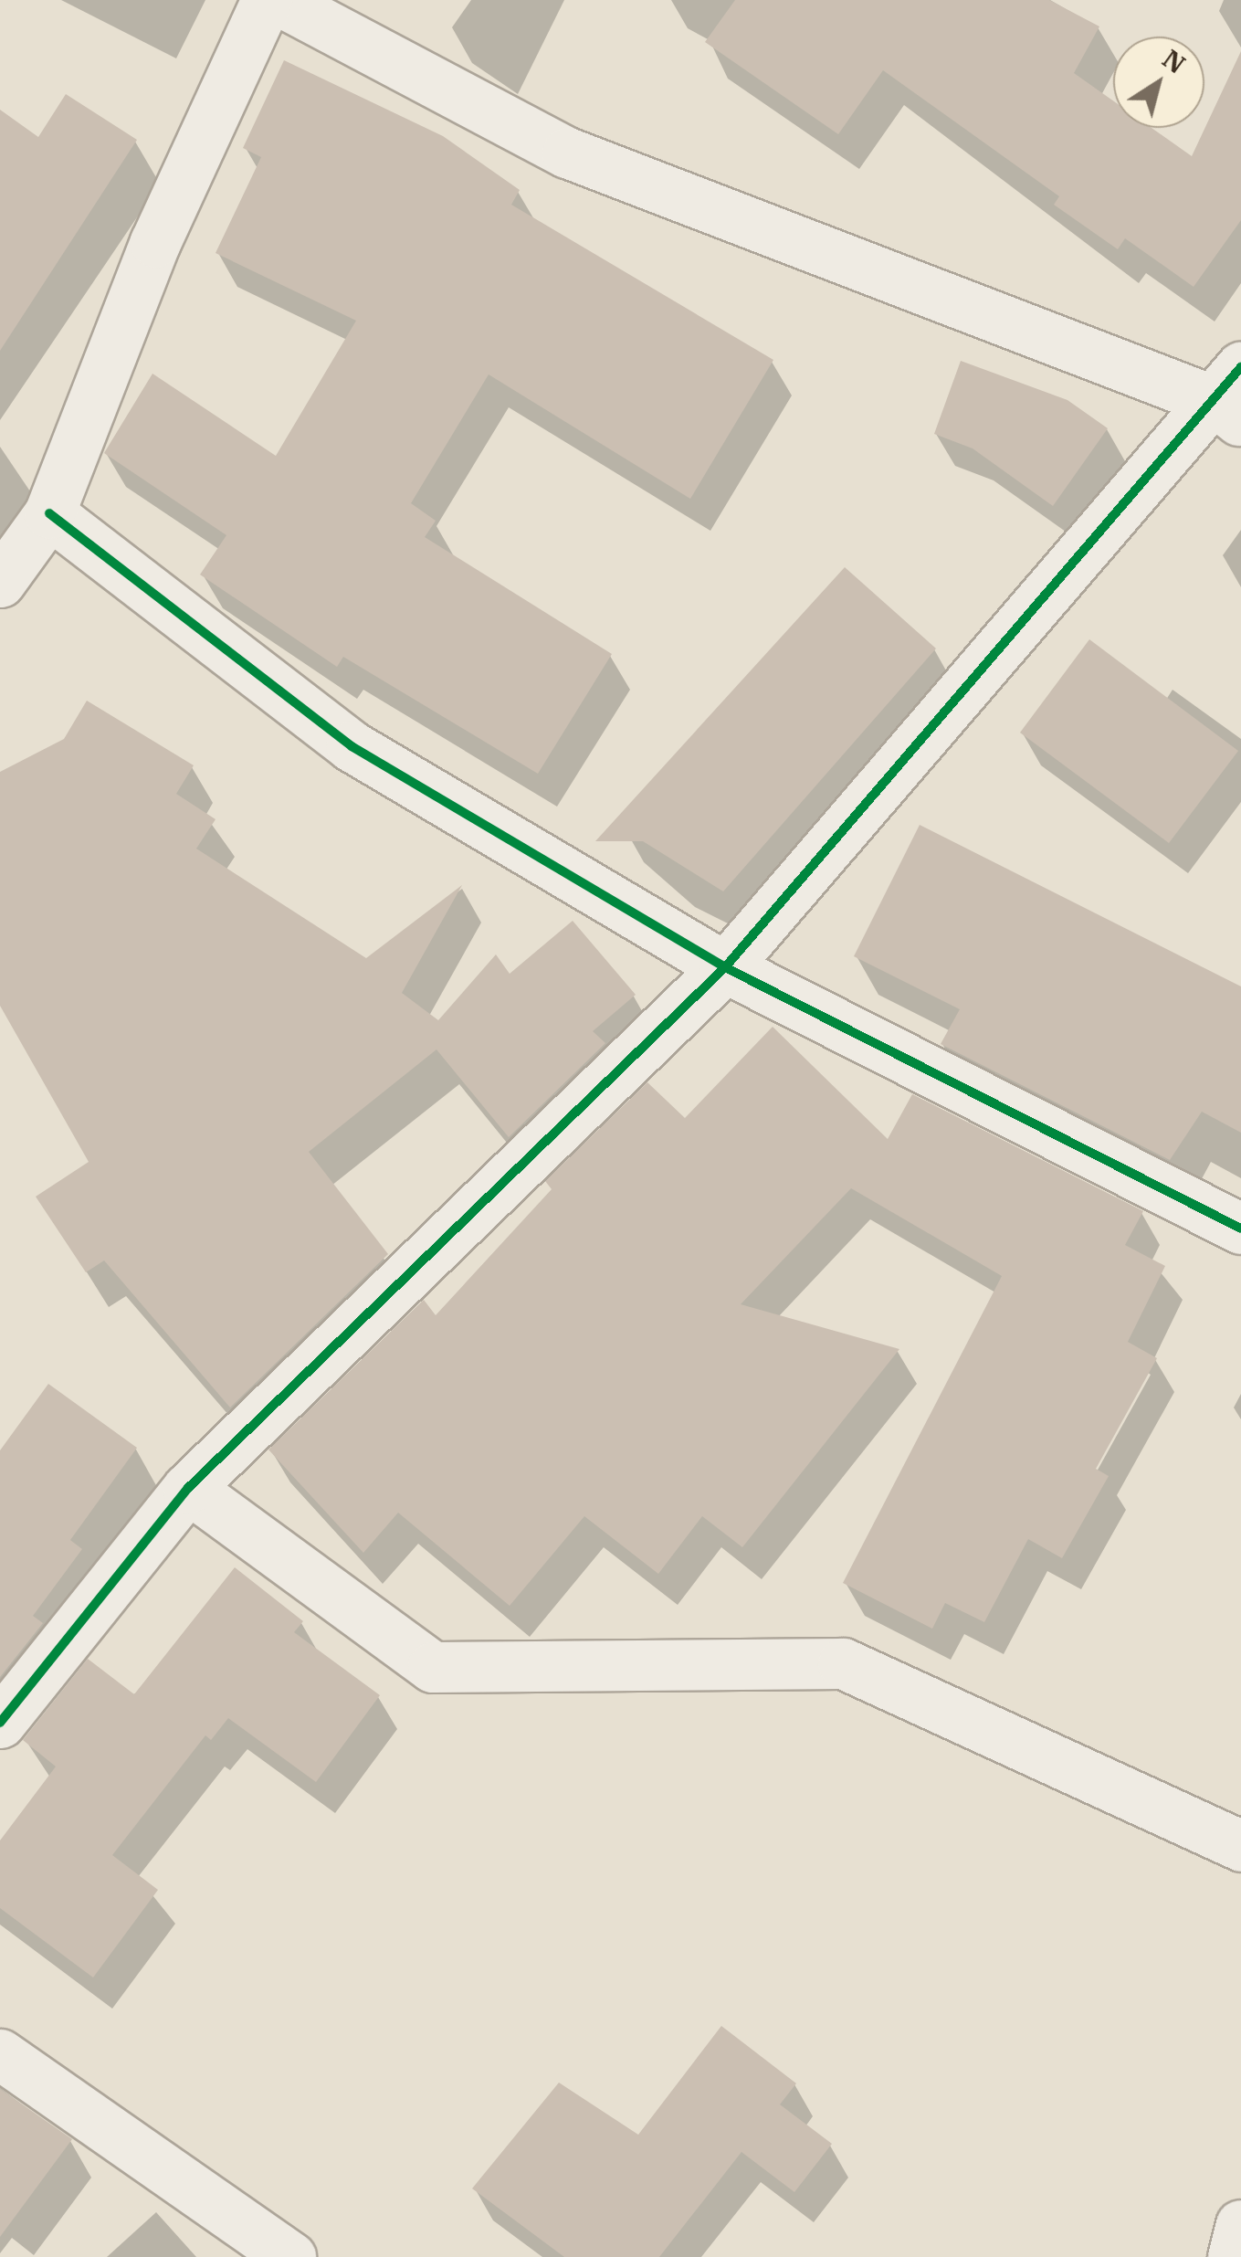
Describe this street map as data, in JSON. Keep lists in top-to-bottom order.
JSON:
{
  "north": "top right"
}
